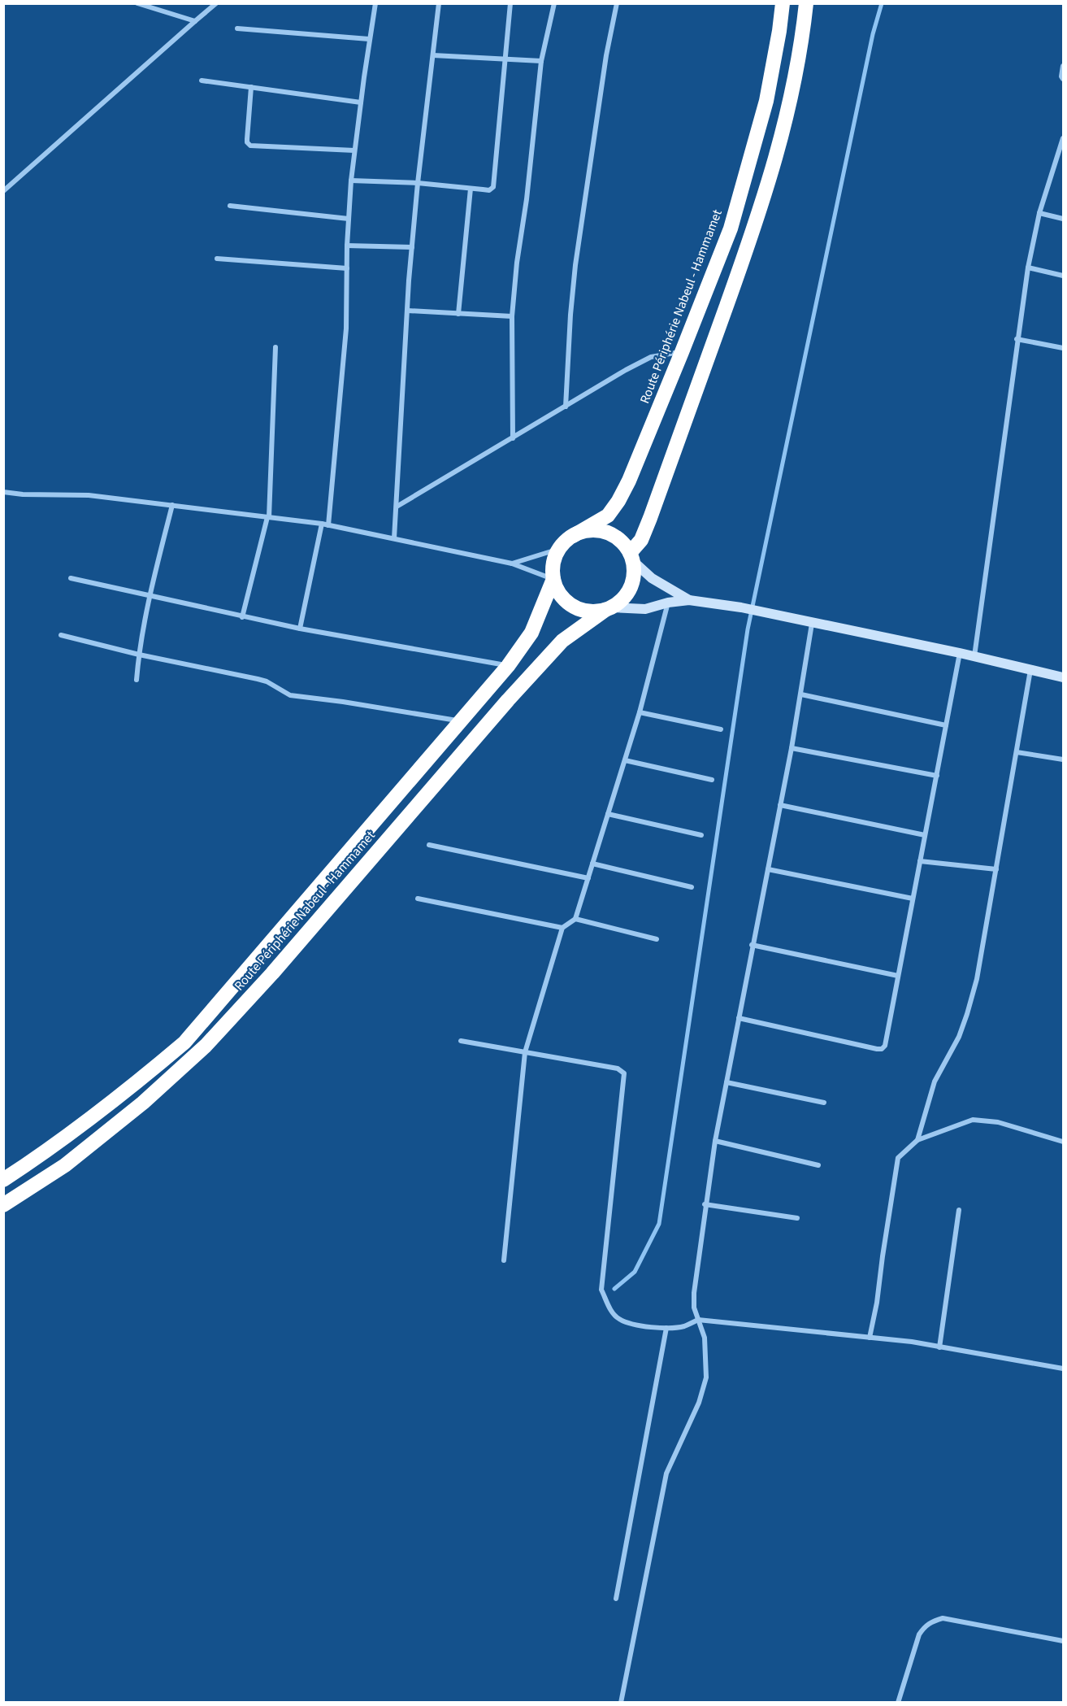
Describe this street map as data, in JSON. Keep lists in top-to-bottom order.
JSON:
{
  "streets": {
    "highway": ["Route Périphérie Nabeul - Hammamet"]
  }
}
